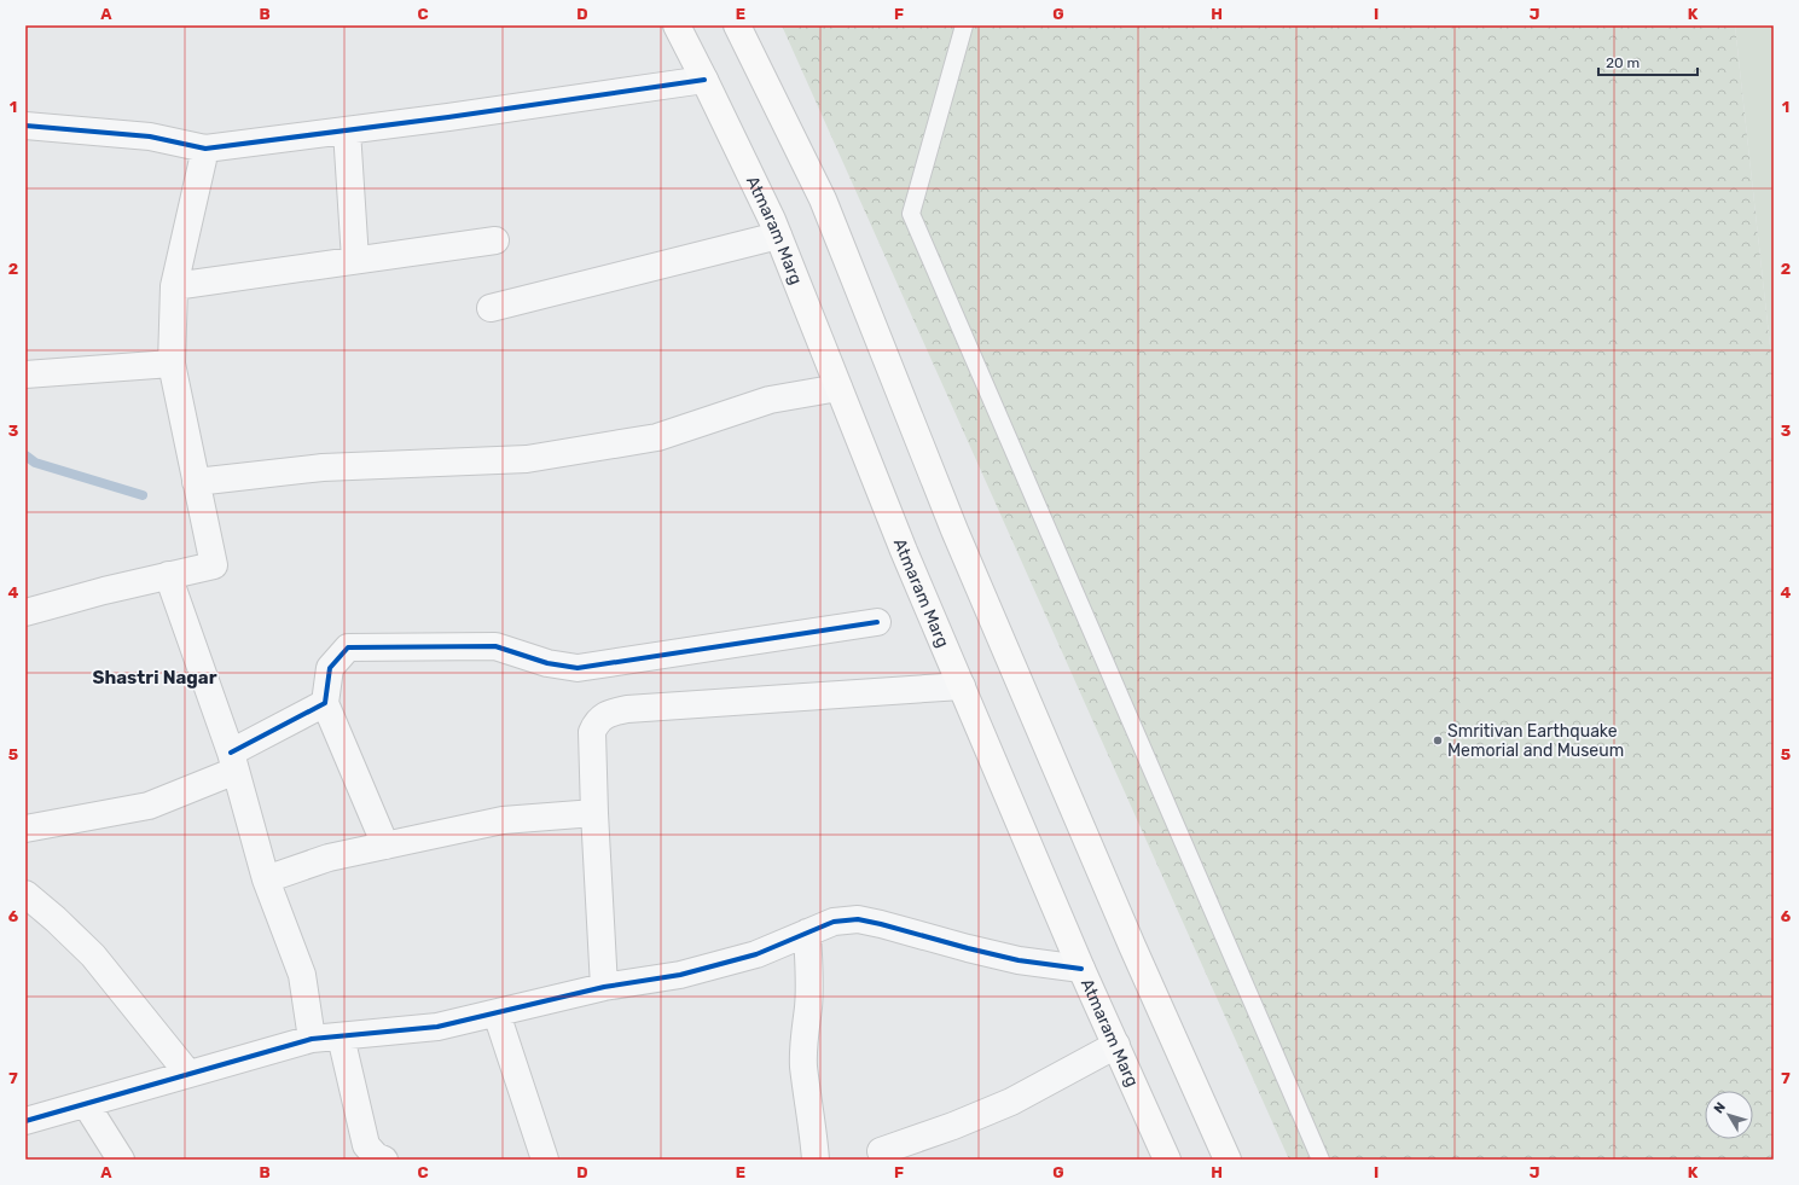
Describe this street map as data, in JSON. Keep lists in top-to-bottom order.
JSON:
{
  "streets": {
    "main road": ["Atmaram Marg"]
  },
  "districts": ["Shastri Nagar"],
  "places": ["Smritivan Earthquake Memorial and Museum"],
  "scale_bar": "20 m",
  "north": "top left",
  "grid": {
    "columns": [
      "A",
      "B",
      "C",
      "D",
      "E",
      "F",
      "G",
      "H",
      "I",
      "J",
      "K"
    ],
    "rows": [
      "1",
      "2",
      "3",
      "4",
      "5",
      "6",
      "7"
    ]
  }
}
